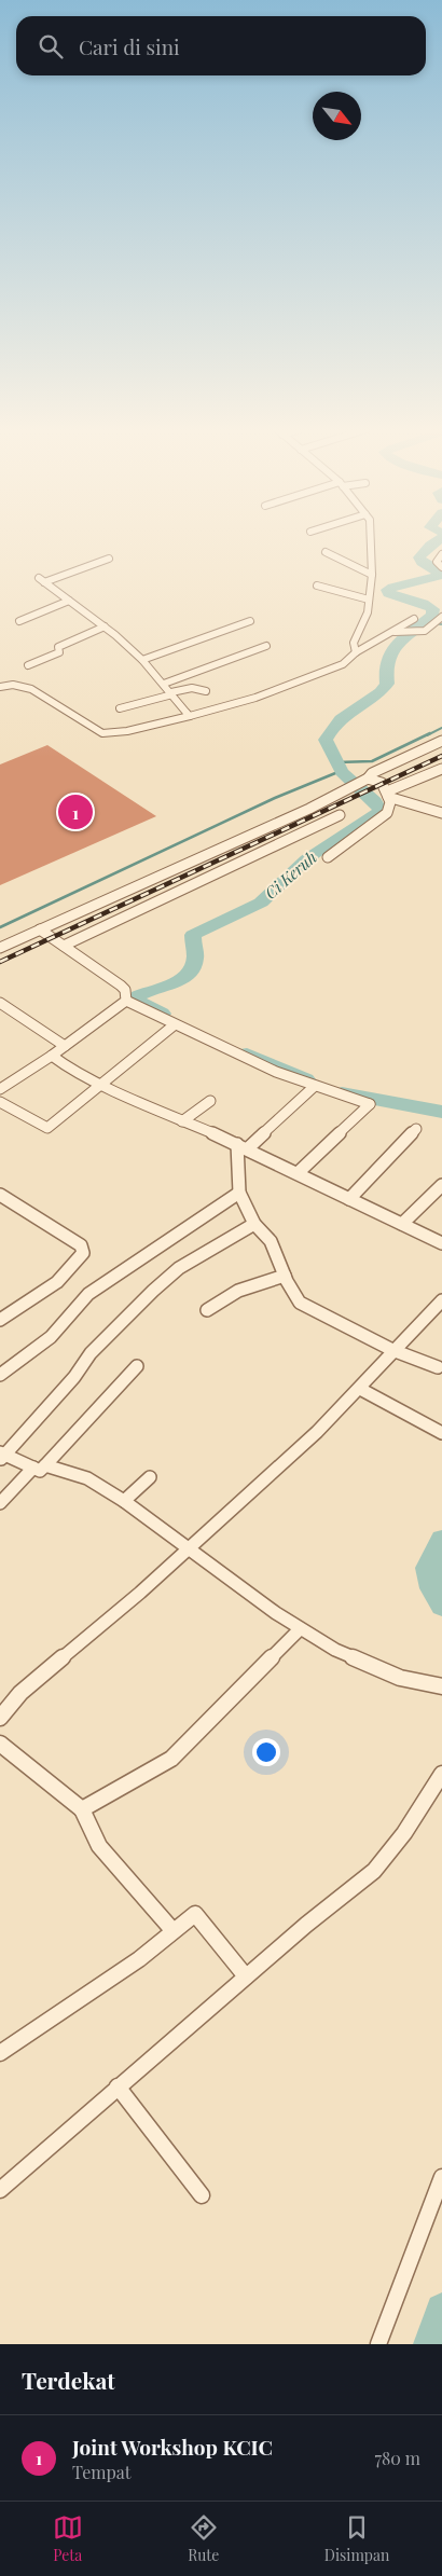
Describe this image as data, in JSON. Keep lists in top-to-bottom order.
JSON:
{
  "water": ["Ci Keruh"],
  "north": "bottom right",
  "page": {
    "search": "Cari di sini",
    "pins": "1",
    "heading": "Terdekat",
    "list": [
      {
        "mark": "1",
        "name": "Joint Workshop KCIC",
        "note": "Tempat",
        "value": "780 m"
      }
    ],
    "nav": ["Peta", "Rute", "Disimpan"]
  }
}
